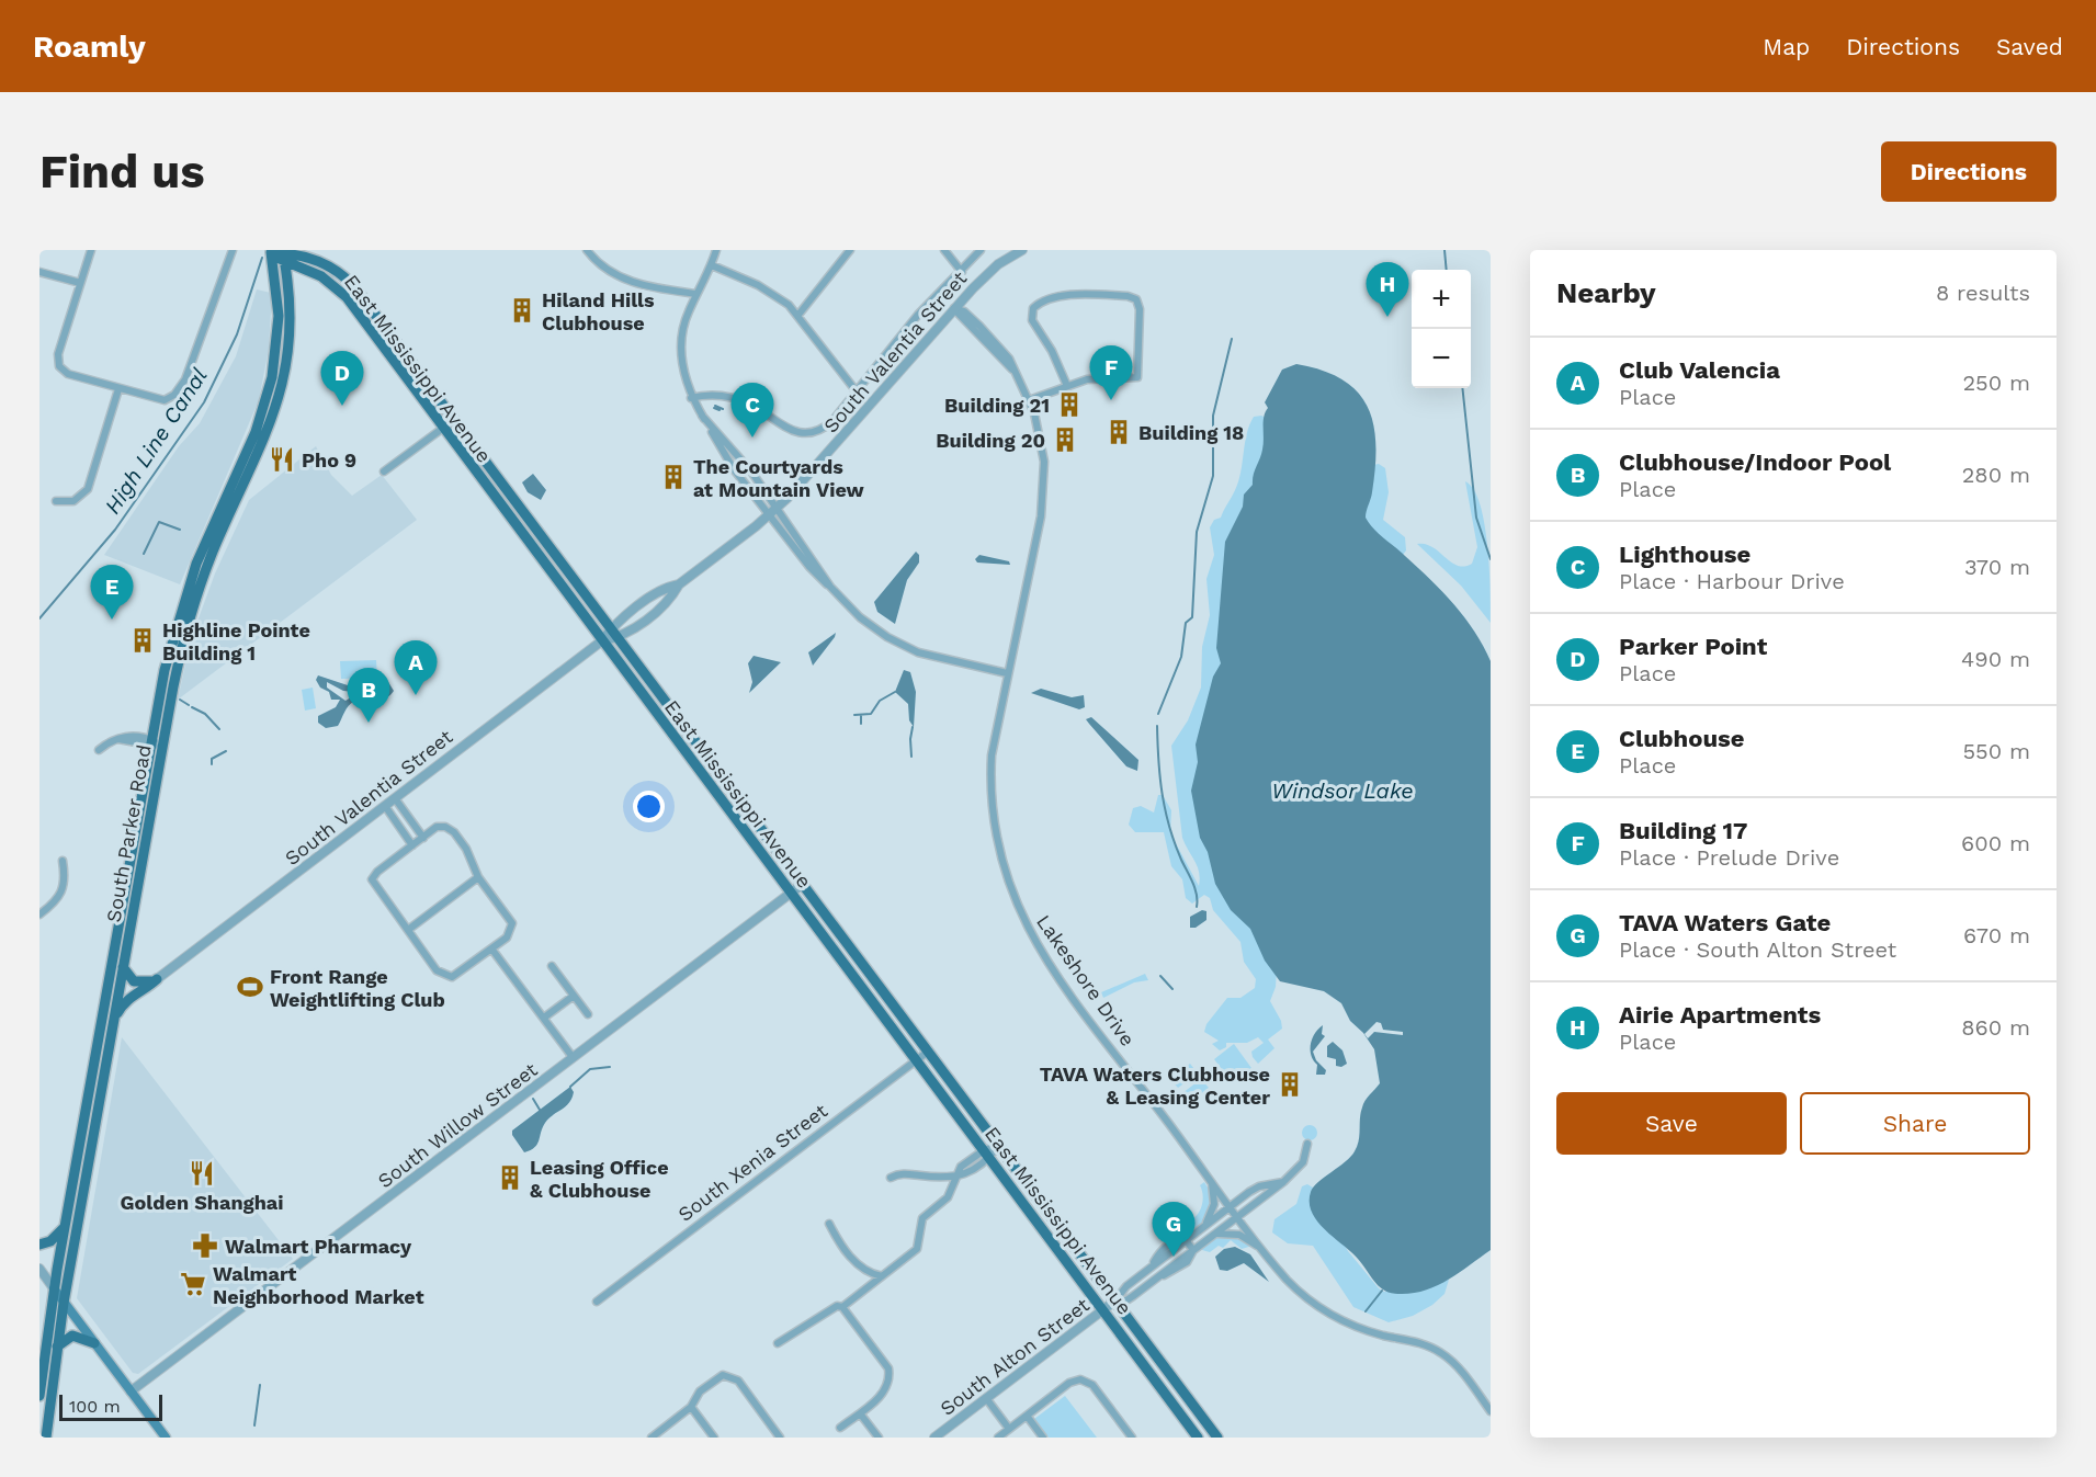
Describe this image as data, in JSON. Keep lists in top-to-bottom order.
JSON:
{
  "streets": {
    "main road": ["East Mississippi Avenue", "South Parker Road"],
    "street": [
      "South Valentia Street",
      "Lakeshore Drive",
      "South Willow Street",
      "South Xenia Street",
      "South Alton Street"
    ]
  },
  "crossings": [
    ["South Valentia Street", "East Mississippi Avenue"],
    ["South Valentia Street", "Lakeshore Drive"],
    ["East Mississippi Avenue", "South Parker Road"],
    ["East Mississippi Avenue", "South Willow Street"],
    ["East Mississippi Avenue", "South Xenia Street"],
    ["East Mississippi Avenue", "South Alton Street"],
    ["Lakeshore Drive", "South Alton Street"]
  ],
  "water": ["High Line Canal", "Windsor Lake"],
  "places": {
    "building": [
      "Hiland Hills Clubhouse",
      "Building 21",
      "Building 18",
      "Building 20",
      "The Courtyards at Mountain View",
      "Highline Pointe Building 1",
      "TAVA Waters Clubhouse & Leasing Center",
      "Leasing Office & Clubhouse"
    ],
    "restaurant": ["Pho 9", "Golden Shanghai"],
    "sports": ["Front Range Weightlifting Club"],
    "pharmacy": ["Walmart Pharmacy"],
    "supermarket": ["Walmart Neighborhood Market"]
  },
  "scale_bar": "100 m",
  "page": {
    "header": "Roamly",
    "nav": ["Map", "Directions", "Saved"],
    "buttons": [
      "Directions",
      ["Save", "Share"]
    ],
    "title": "Find us",
    "heading": ["Nearby", "8 results"],
    "pins": [
      "H",
      "F",
      "D",
      "C",
      "E",
      "A",
      "B",
      "G"
    ],
    "map_buttons": ["+", "−"],
    "list": [
      {
        "mark": "A",
        "name": "Club Valencia",
        "note": "Place",
        "value": "250 m"
      },
      {
        "mark": "B",
        "name": "Clubhouse/Indoor Pool",
        "note": "Place",
        "value": "280 m"
      },
      {
        "mark": "C",
        "name": "Lighthouse",
        "note": "Place · Harbour Drive",
        "value": "370 m"
      },
      {
        "mark": "D",
        "name": "Parker Point",
        "note": "Place",
        "value": "490 m"
      },
      {
        "mark": "E",
        "name": "Clubhouse",
        "note": "Place",
        "value": "550 m"
      },
      {
        "mark": "F",
        "name": "Building 17",
        "note": "Place · Prelude Drive",
        "value": "600 m"
      },
      {
        "mark": "G",
        "name": "TAVA Waters Gate",
        "note": "Place · South Alton Street",
        "value": "670 m"
      },
      {
        "mark": "H",
        "name": "Airie Apartments",
        "note": "Place",
        "value": "860 m"
      }
    ],
    "scale": "100 m"
  }
}
